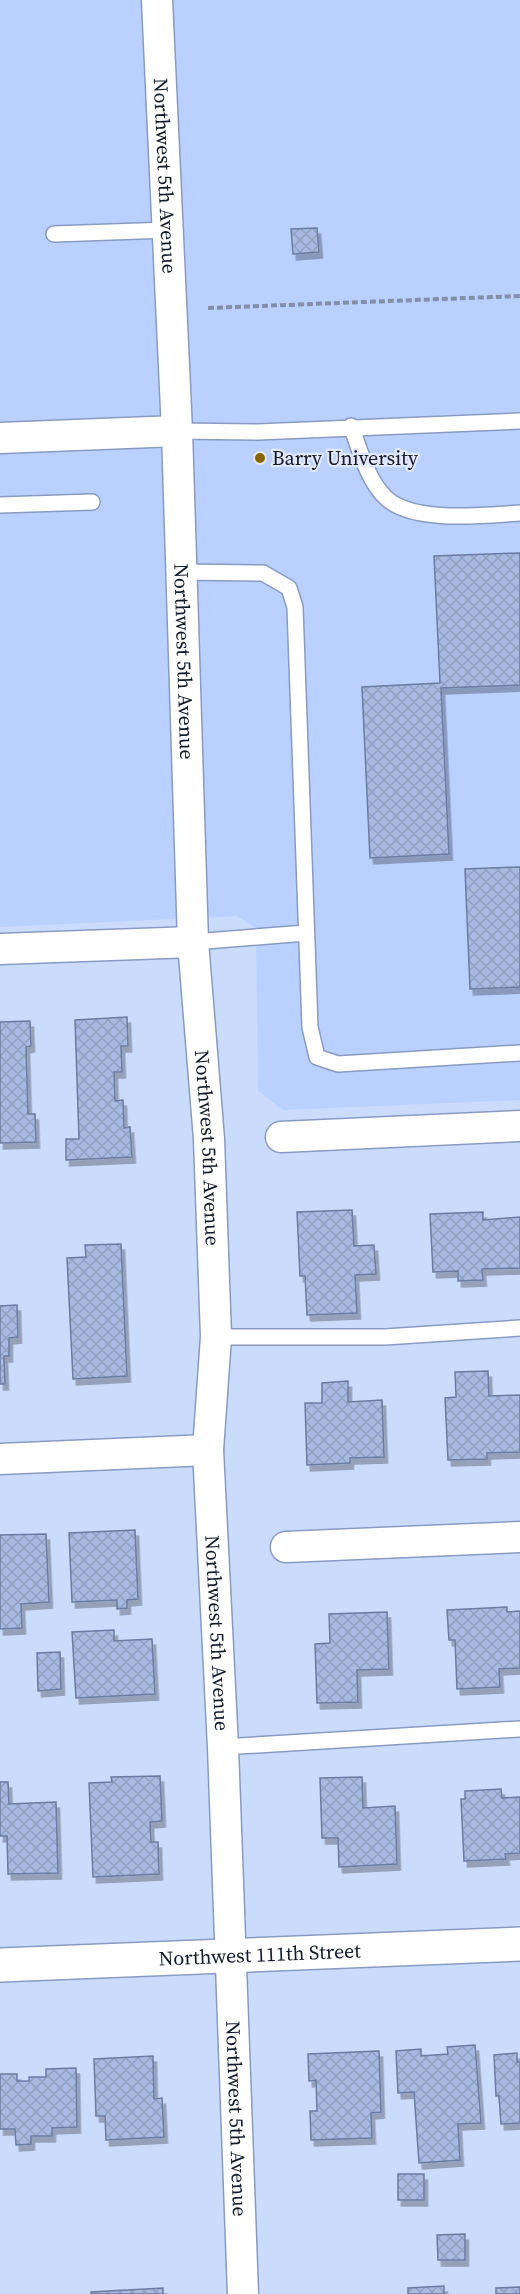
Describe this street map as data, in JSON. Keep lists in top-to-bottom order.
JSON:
{
  "streets": {
    "street": ["Northwest 5th Avenue", "Northwest 111th Street"]
  },
  "crossings": [
    ["Northwest 5th Avenue", "Northwest 111th Street"]
  ],
  "places": ["Barry University"]
}
